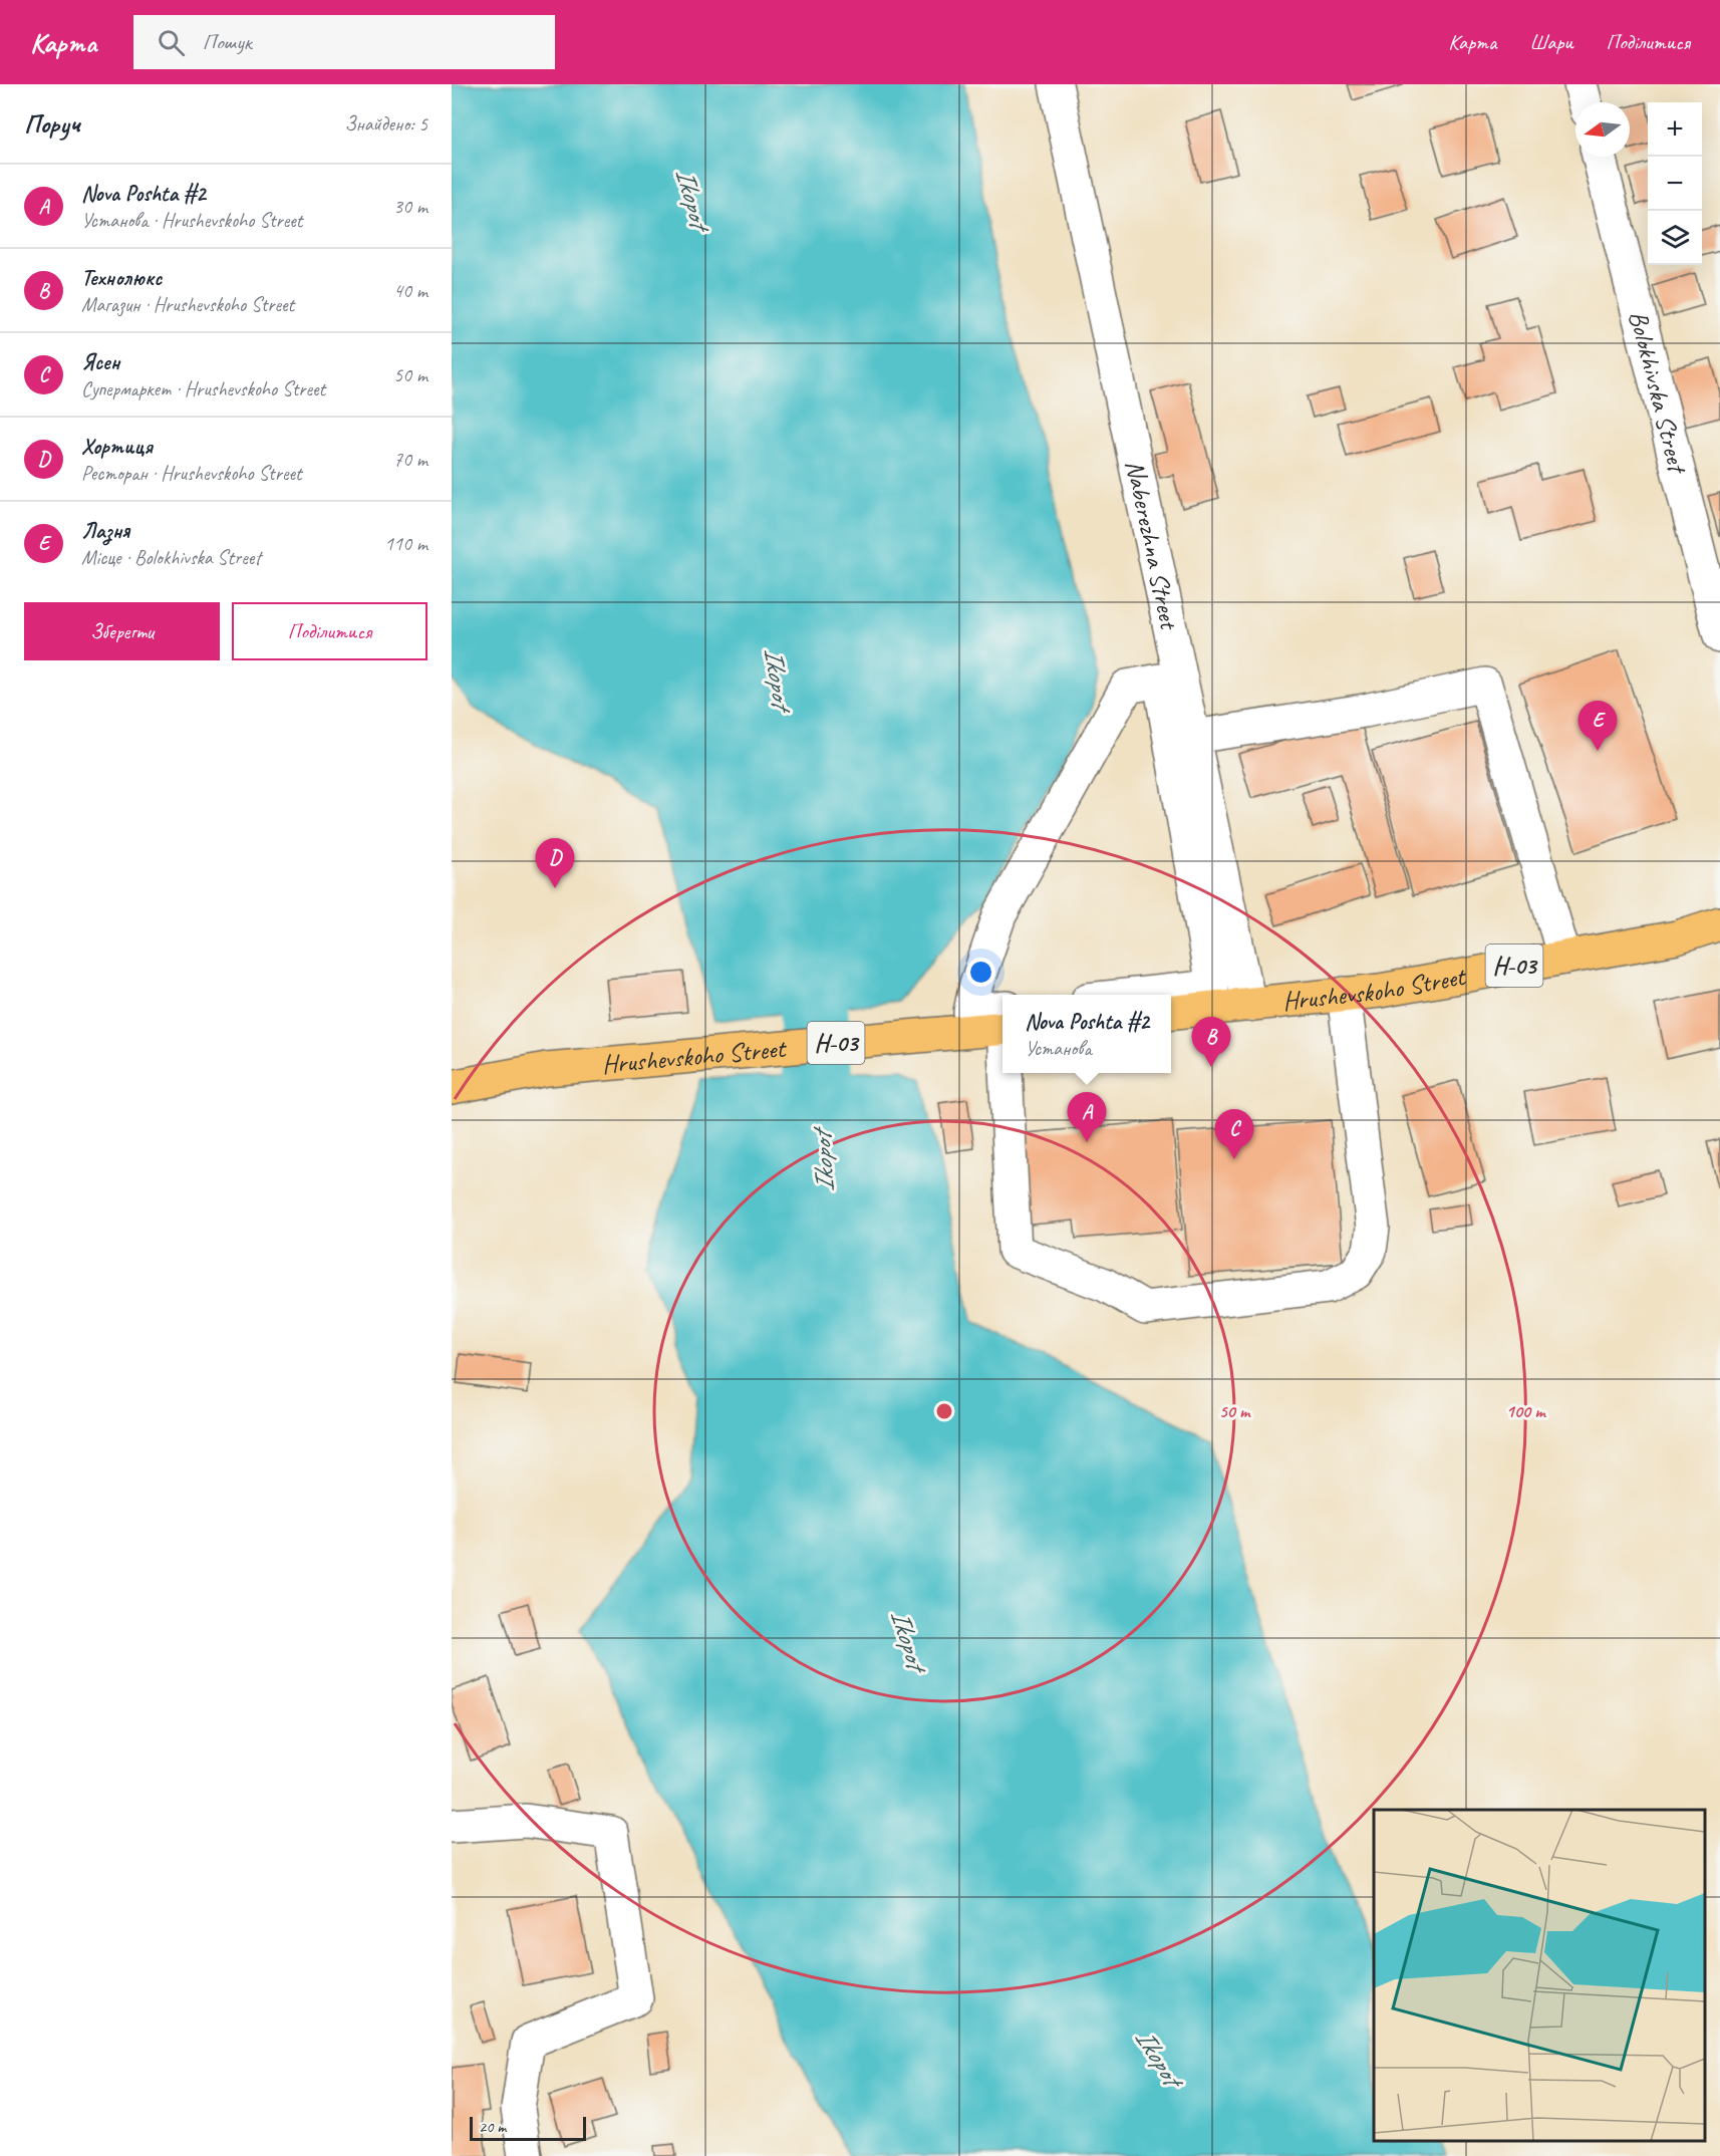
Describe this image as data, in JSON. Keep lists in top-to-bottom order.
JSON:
{
  "streets": {
    "main road": ["Н-03", "Hrushevskoho Street"],
    "street": ["Bolokhivska Street", "Naberezhna Street"]
  },
  "crossings": [
    ["Naberezhna Street", "Hrushevskoho Street"]
  ],
  "water": ["Ikopot"],
  "scale_bar": "20 m",
  "north": "left",
  "page": {
    "header": "Карта",
    "search": "Пошук",
    "nav": ["Карта", "Шари", "Поділитися"],
    "heading": ["Поруч", "Знайдено: 5"],
    "map_buttons": ["+", "−"],
    "list": [
      {
        "mark": "A",
        "name": "Nova Poshta #2",
        "note": "Установа · Hrushevskoho Street",
        "value": "30 m"
      },
      {
        "mark": "B",
        "name": "Технолюкс",
        "note": "Магазин · Hrushevskoho Street",
        "value": "40 m"
      },
      {
        "mark": "C",
        "name": "Ясен",
        "note": "Супермаркет · Hrushevskoho Street",
        "value": "50 m"
      },
      {
        "mark": "D",
        "name": "Хортиця",
        "note": "Ресторан · Hrushevskoho Street",
        "value": "70 m"
      },
      {
        "mark": "E",
        "name": "Лазня",
        "note": "Місце · Bolokhivska Street",
        "value": "110 m"
      }
    ],
    "buttons": ["Зберегти", "Поділитися"],
    "pins": [
      "E",
      "D",
      "B",
      "A",
      "C"
    ],
    "popup": ["Nova Poshta #2", "Установа"],
    "scale": "20 m"
  },
  "rings": ["50 m", "100 m"]
}
